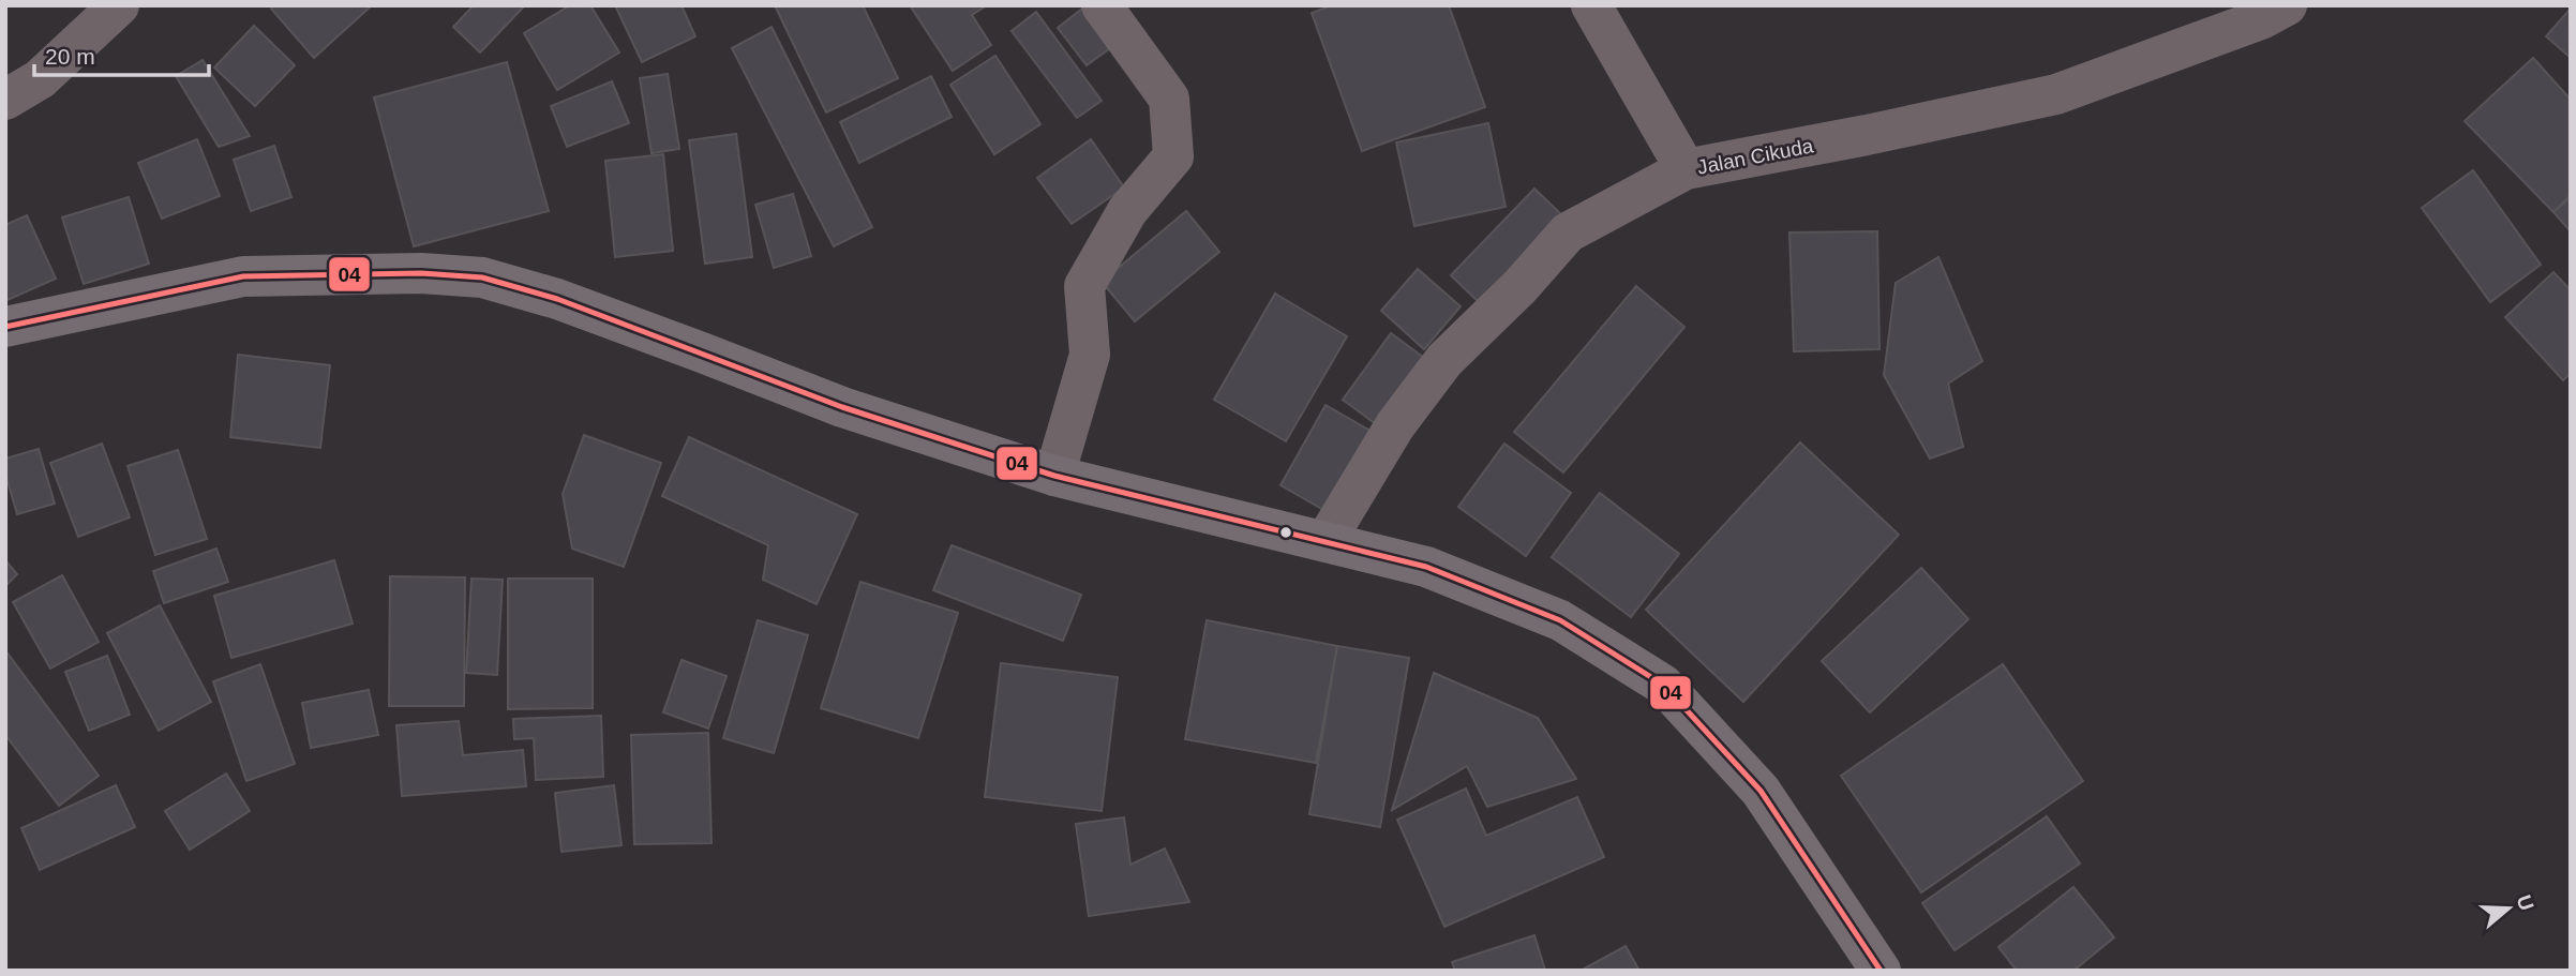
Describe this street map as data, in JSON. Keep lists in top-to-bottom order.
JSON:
{
  "streets": {
    "street": ["Jalan Cikuda"]
  },
  "lines": ["transit line 04"],
  "scale_bar": "20 m",
  "north": "right"
}
